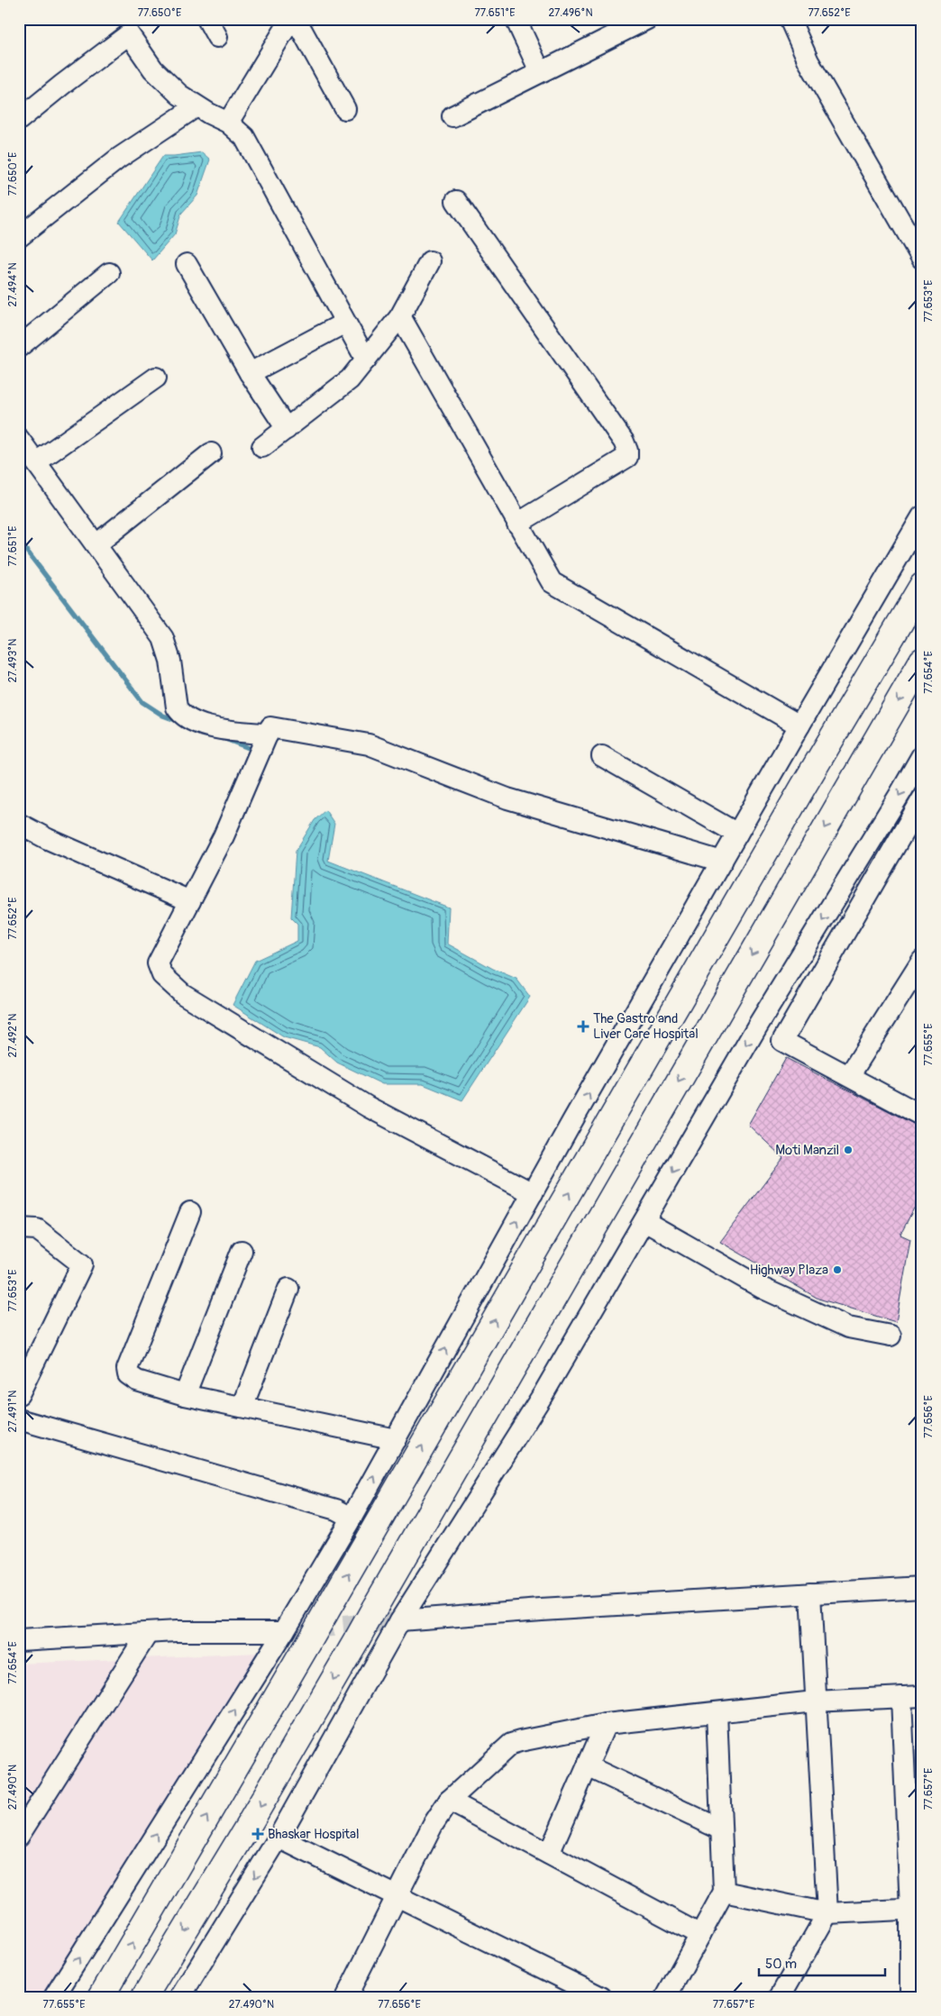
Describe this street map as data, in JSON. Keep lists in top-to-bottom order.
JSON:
{
  "places": {
    "health": ["The Gastro and Liver Care Hospital", "Bhaskar Hospital"],
    "other": ["Moti Manzil", "Highway Plaza"]
  },
  "scale_bar": "50 m",
  "coordinates": [
    "77.650°E",
    "77.651°E",
    "27.496°N",
    "77.652°E",
    "27.494°N",
    "77.653°E",
    "27.493°N",
    "77.654°E",
    "27.492°N",
    "77.655°E",
    "27.491°N",
    "77.656°E",
    "27.490°N",
    "77.657°E"
  ]
}
